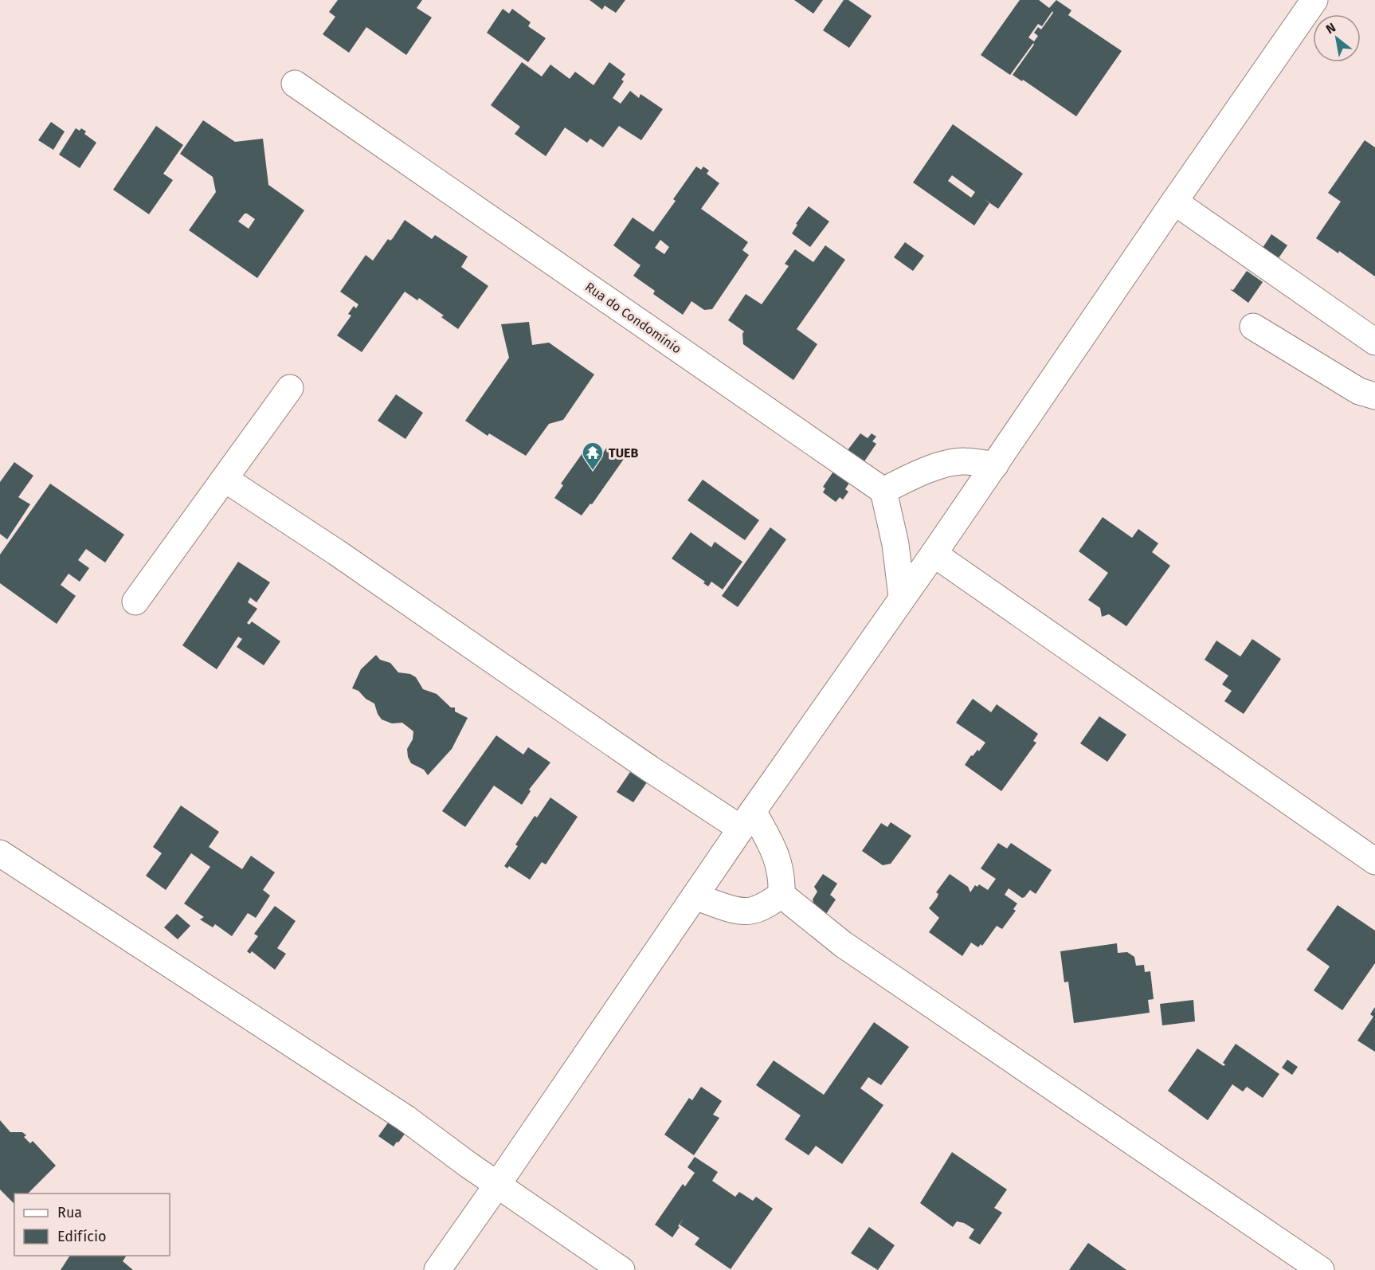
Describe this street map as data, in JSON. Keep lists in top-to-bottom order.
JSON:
{
  "streets": {
    "street": ["Rua do Condomínio"]
  },
  "places": {
    "temple": ["TUEB"]
  },
  "legend": ["Rua", "Edifício"],
  "north": "top left"
}
